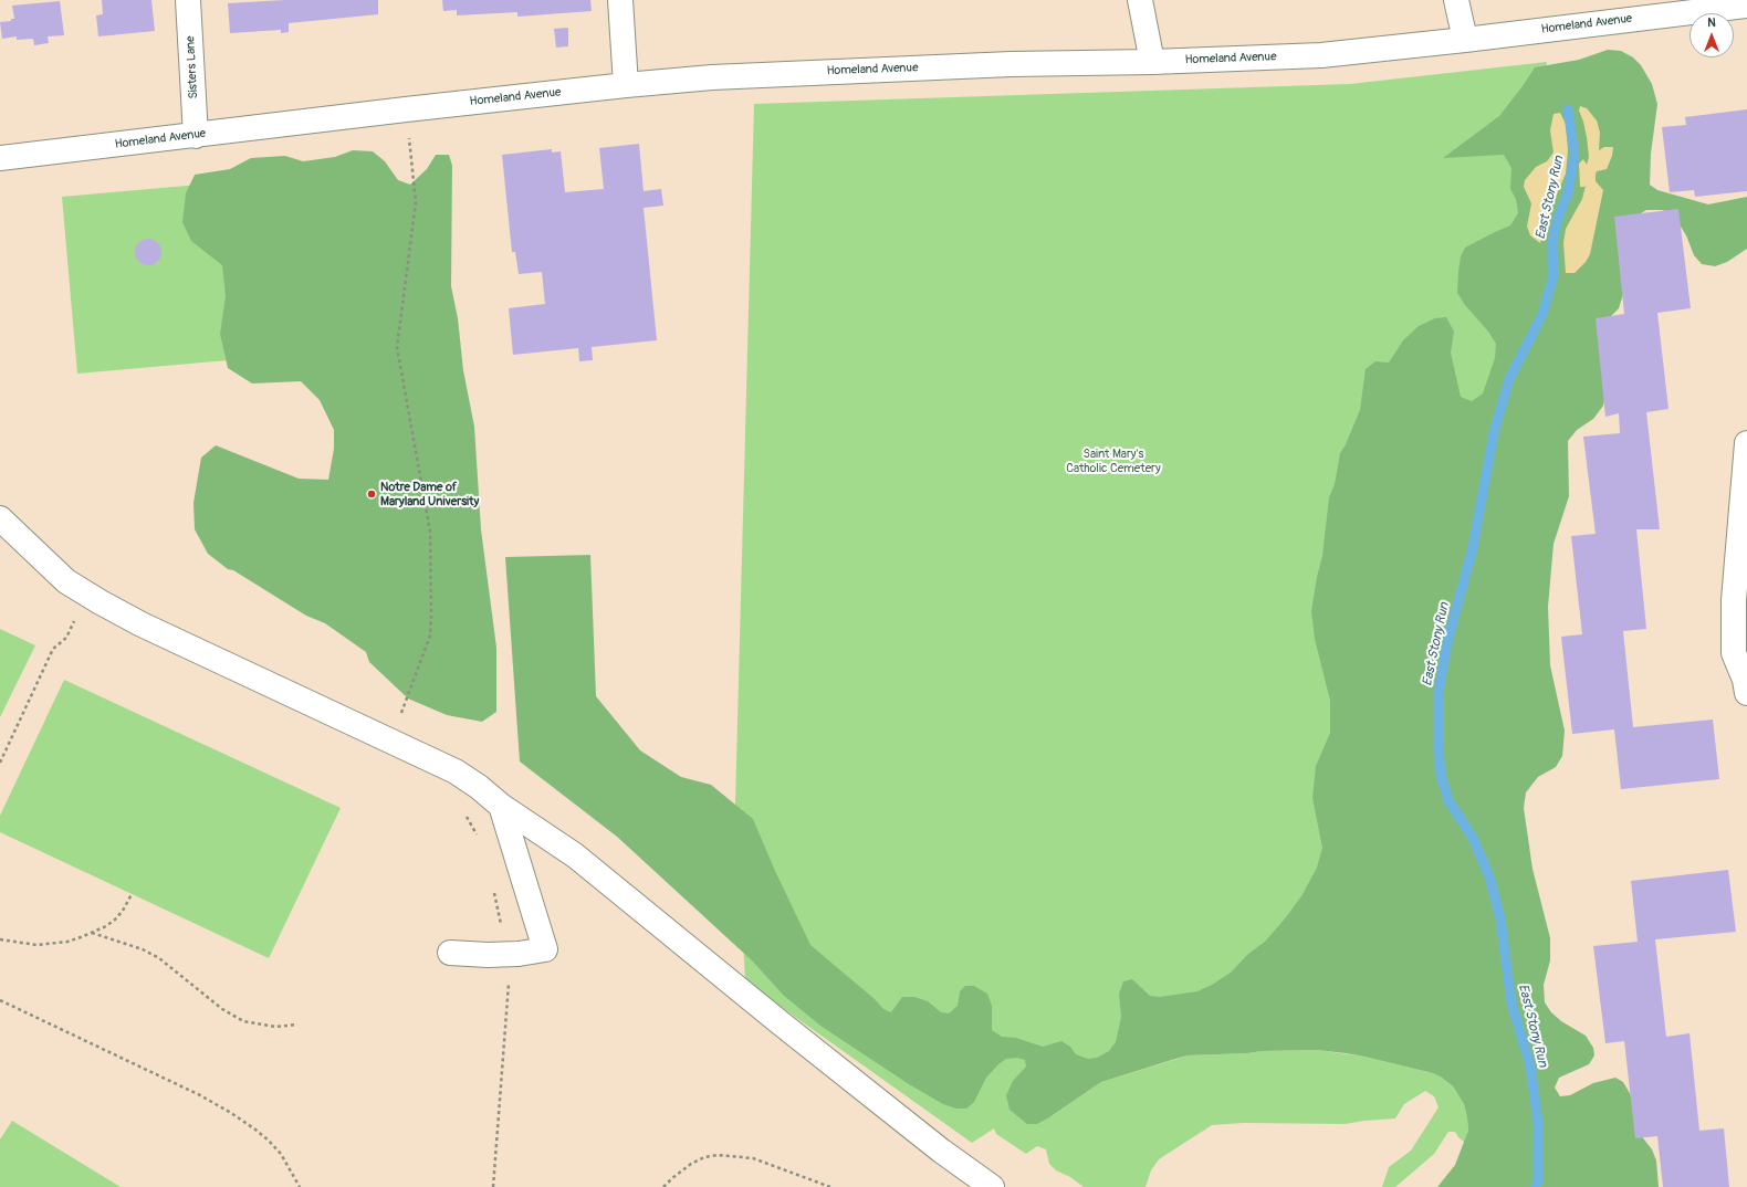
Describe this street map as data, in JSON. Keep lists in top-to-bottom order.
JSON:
{
  "streets": {
    "street": ["Homeland Avenue", "Sisters Lane"]
  },
  "crossings": [
    ["Homeland Avenue", "Sisters Lane"]
  ],
  "water": ["East Stony Run"],
  "parks": ["Saint Mary's Catholic Cemetery"],
  "places": ["Notre Dame of Maryland University"],
  "north": "top"
}
